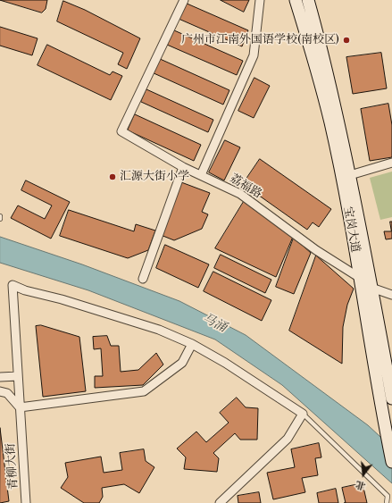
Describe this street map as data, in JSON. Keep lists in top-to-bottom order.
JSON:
{
  "streets": {
    "main road": ["宝岗大道"],
    "street": ["荔福路", "青柳大街"]
  },
  "crossings": [
    ["荔福路", "宝岗大道"]
  ],
  "water": ["马涌"],
  "places": ["广州市江南外国语学校(南校区)", "汇源大街小学"],
  "north": "bottom"
}
